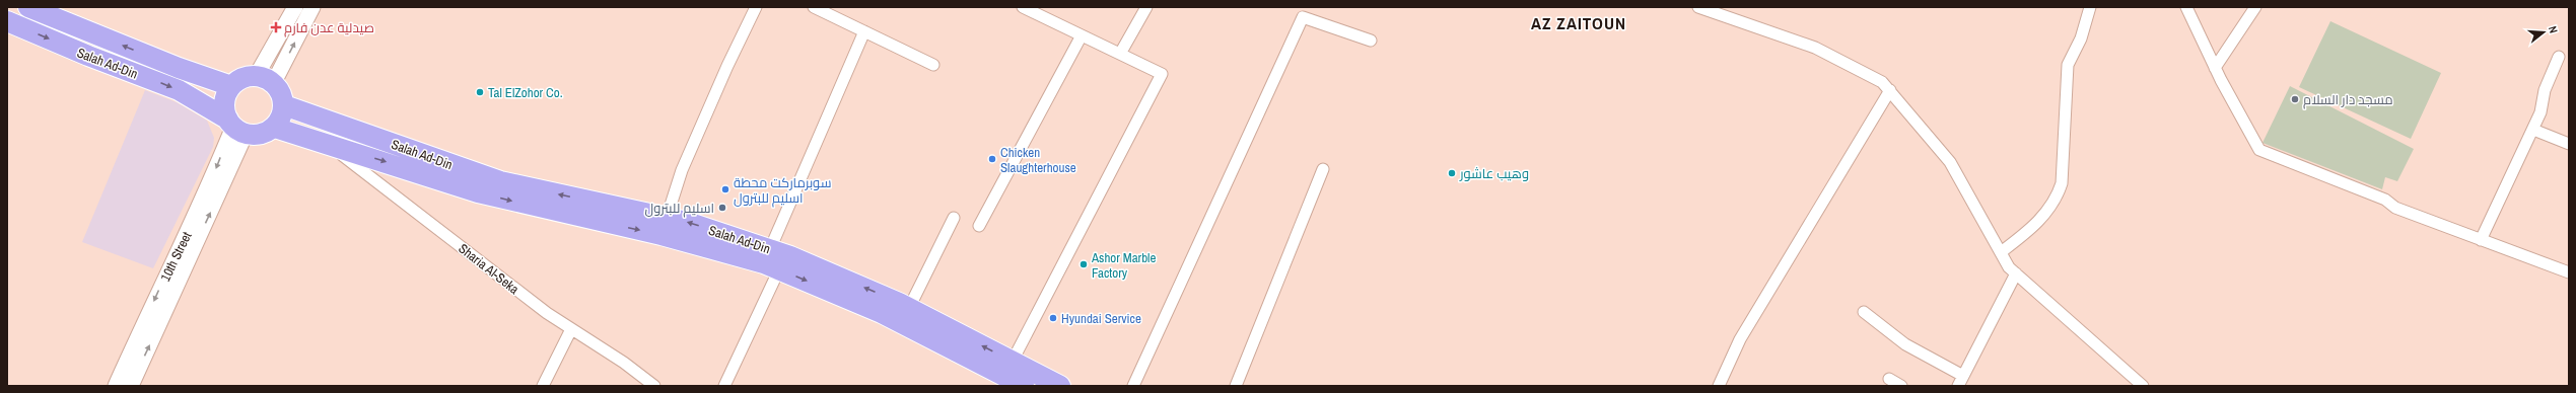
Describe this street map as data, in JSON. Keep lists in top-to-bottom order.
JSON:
{
  "streets": {
    "highway": ["Salah Ad-Din"],
    "main road": ["10th Street"],
    "street": ["Sharia Al-Seka"]
  },
  "crossings": [
    ["Salah Ad-Din", "10th Street"],
    ["Salah Ad-Din", "Sharia Al-Seka"]
  ],
  "districts": ["AZ ZAITOUN"],
  "places": {
    "health": ["صيدلية عدن فارم"],
    "other": [
      "Tal ElZohor Co.",
      "مسجد دار السلام",
      "Chicken Slaughterhouse",
      "وهيب عاشور",
      "سوبرماركت محطة اسليم للبترول",
      "اسليم للبترول",
      "Ashor Marble Factory",
      "Hyundai Service"
    ]
  },
  "north": "right"
}
